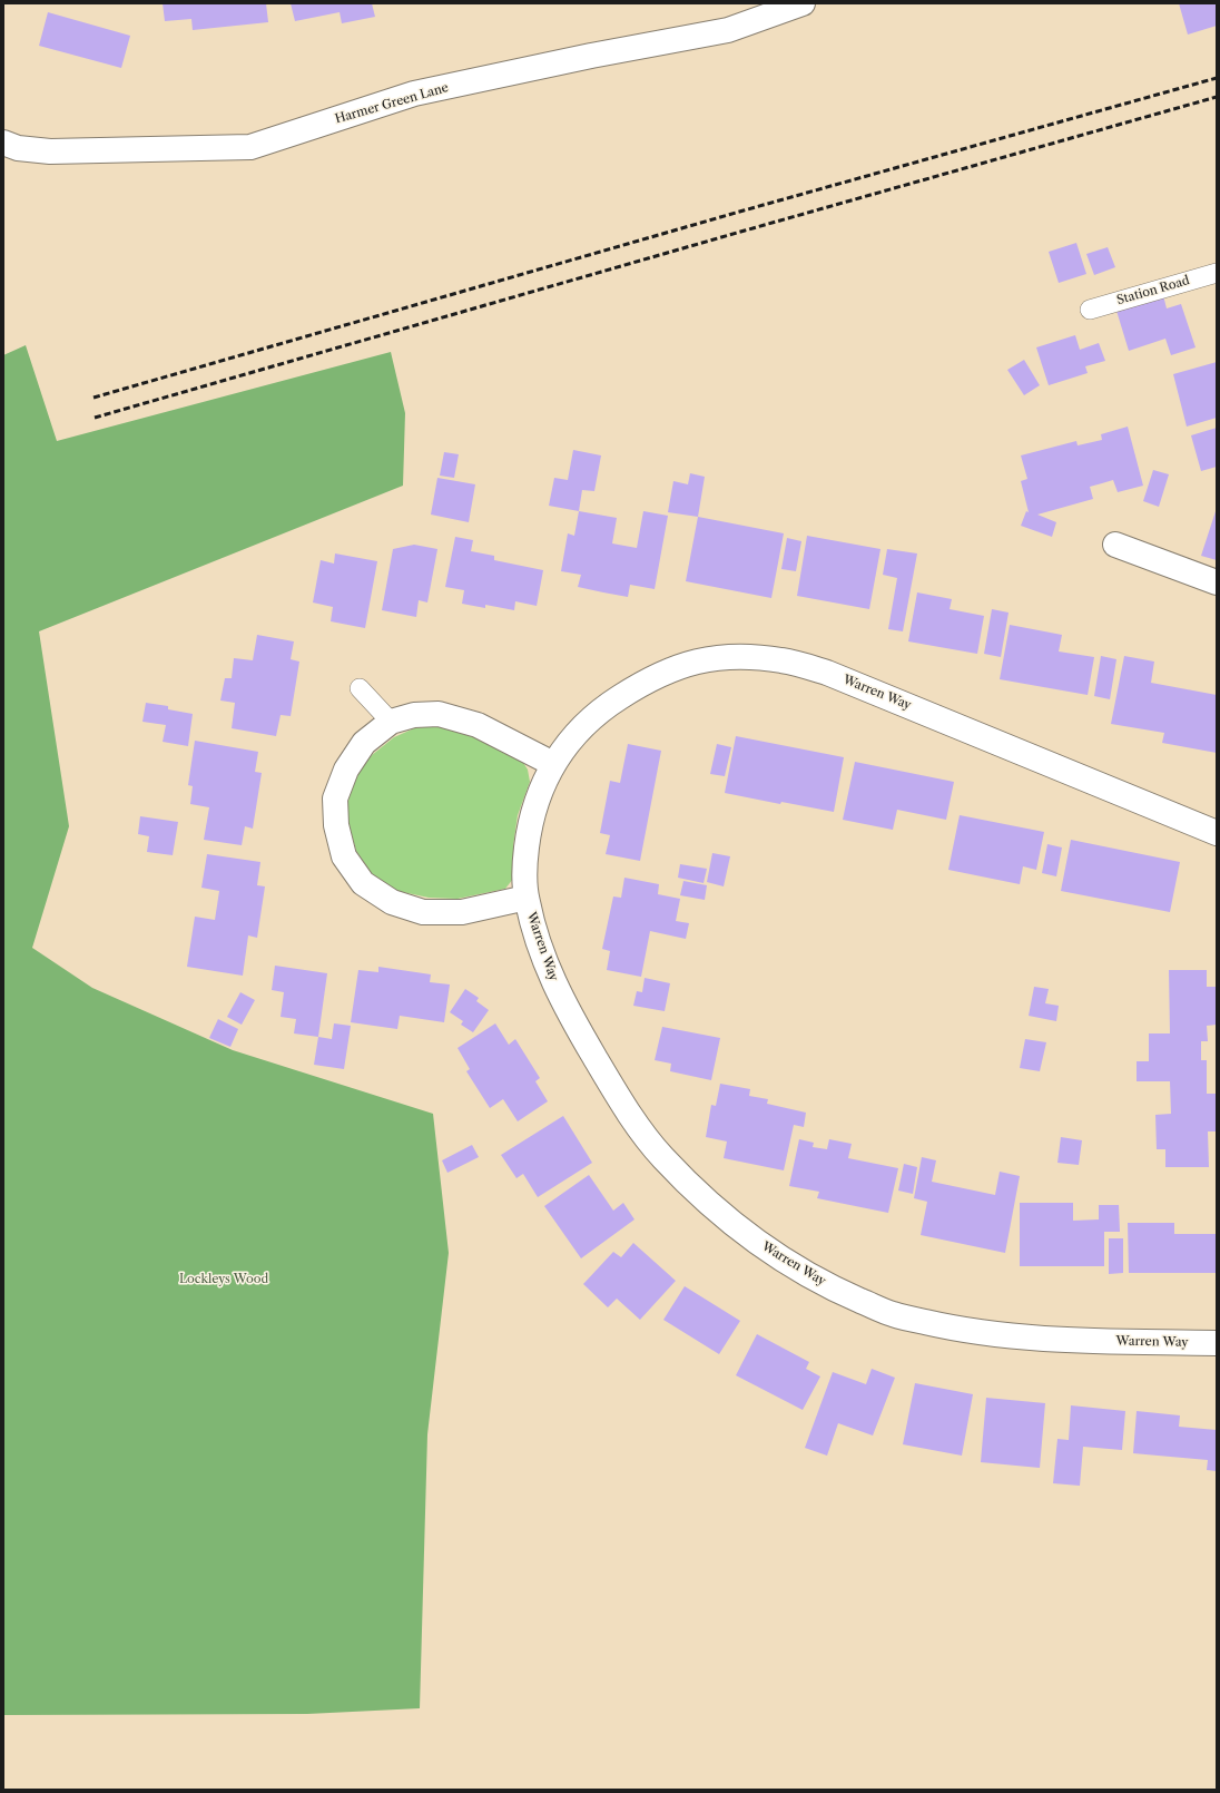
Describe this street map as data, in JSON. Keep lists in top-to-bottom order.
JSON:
{
  "streets": {
    "street": ["Harmer Green Lane", "Warren Way"],
    "lane": ["Station Road"]
  },
  "parks": ["Lockleys Wood"]
}
